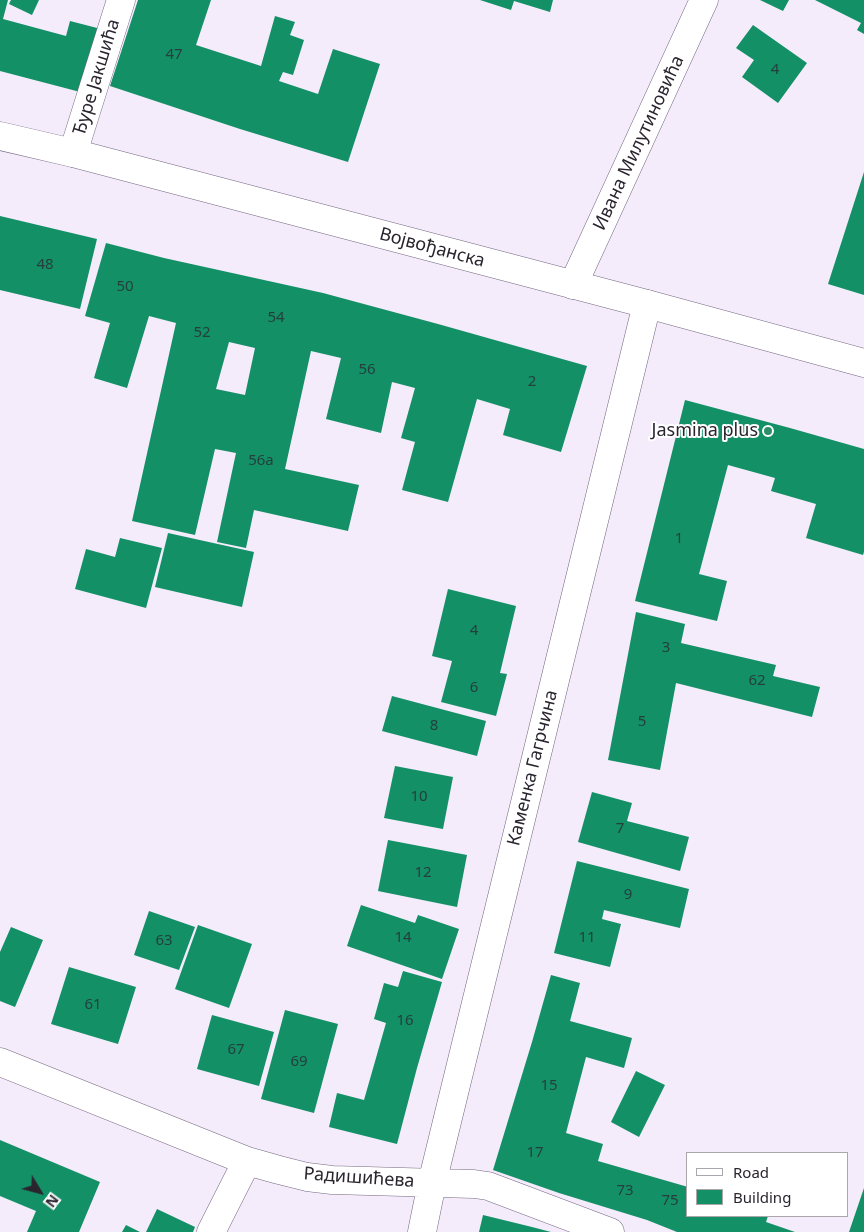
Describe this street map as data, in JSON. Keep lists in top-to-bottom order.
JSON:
{
  "streets": {
    "street": [
      "Ђуре Јакшића",
      "Ивана Милутиновића",
      "Војвођанска",
      "Каменка Гагрчина",
      "Радишићева"
    ]
  },
  "crossings": [
    ["Ђуре Јакшића", "Војвођанска"],
    ["Ивана Милутиновића", "Војвођанска"],
    ["Војвођанска", "Каменка Гагрчина"],
    ["Каменка Гагрчина", "Радишићева"]
  ],
  "places": ["Jasmina plus"],
  "house_numbers": [
    "47",
    "4",
    "48",
    "50",
    "54",
    "52",
    "56",
    "2",
    "56a",
    "1",
    "4",
    "3",
    "62",
    "6",
    "5",
    "8",
    "10",
    "7",
    "12",
    "9",
    "14",
    "11",
    "63",
    "61",
    "16",
    "67",
    "69",
    "15",
    "17",
    "73",
    "75"
  ],
  "legend": ["Road", "Building"],
  "north": "bottom right"
}
